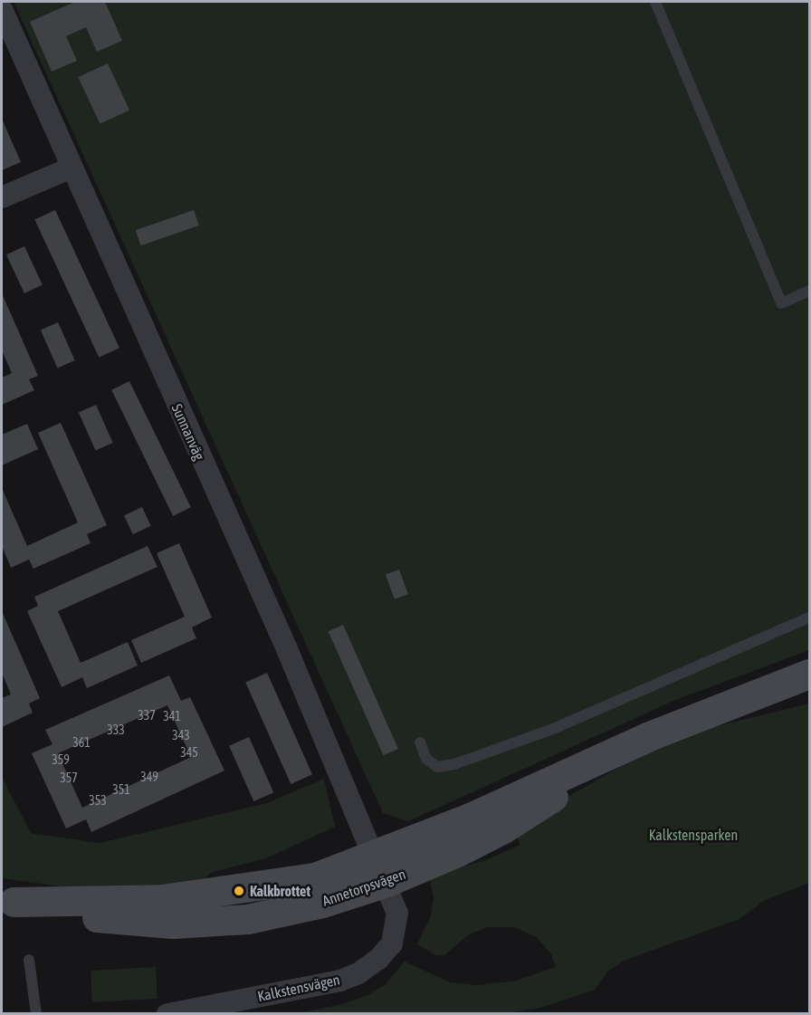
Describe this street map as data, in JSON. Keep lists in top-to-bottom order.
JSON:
{
  "streets": {
    "main road": ["Annetorpsvägen"],
    "street": ["Sunnanväg", "Kalkstensvägen"]
  },
  "crossings": [
    ["Sunnanväg", "Annetorpsvägen"],
    ["Sunnanväg", "Kalkstensvägen"],
    ["Annetorpsvägen", "Kalkstensvägen"]
  ],
  "parks": ["Kalkstensparken"],
  "places": ["Kalkbrottet"],
  "house_numbers": [
    "337",
    "341",
    "333",
    "343",
    "361",
    "345",
    "359",
    "349",
    "357",
    "351",
    "353"
  ]
}
